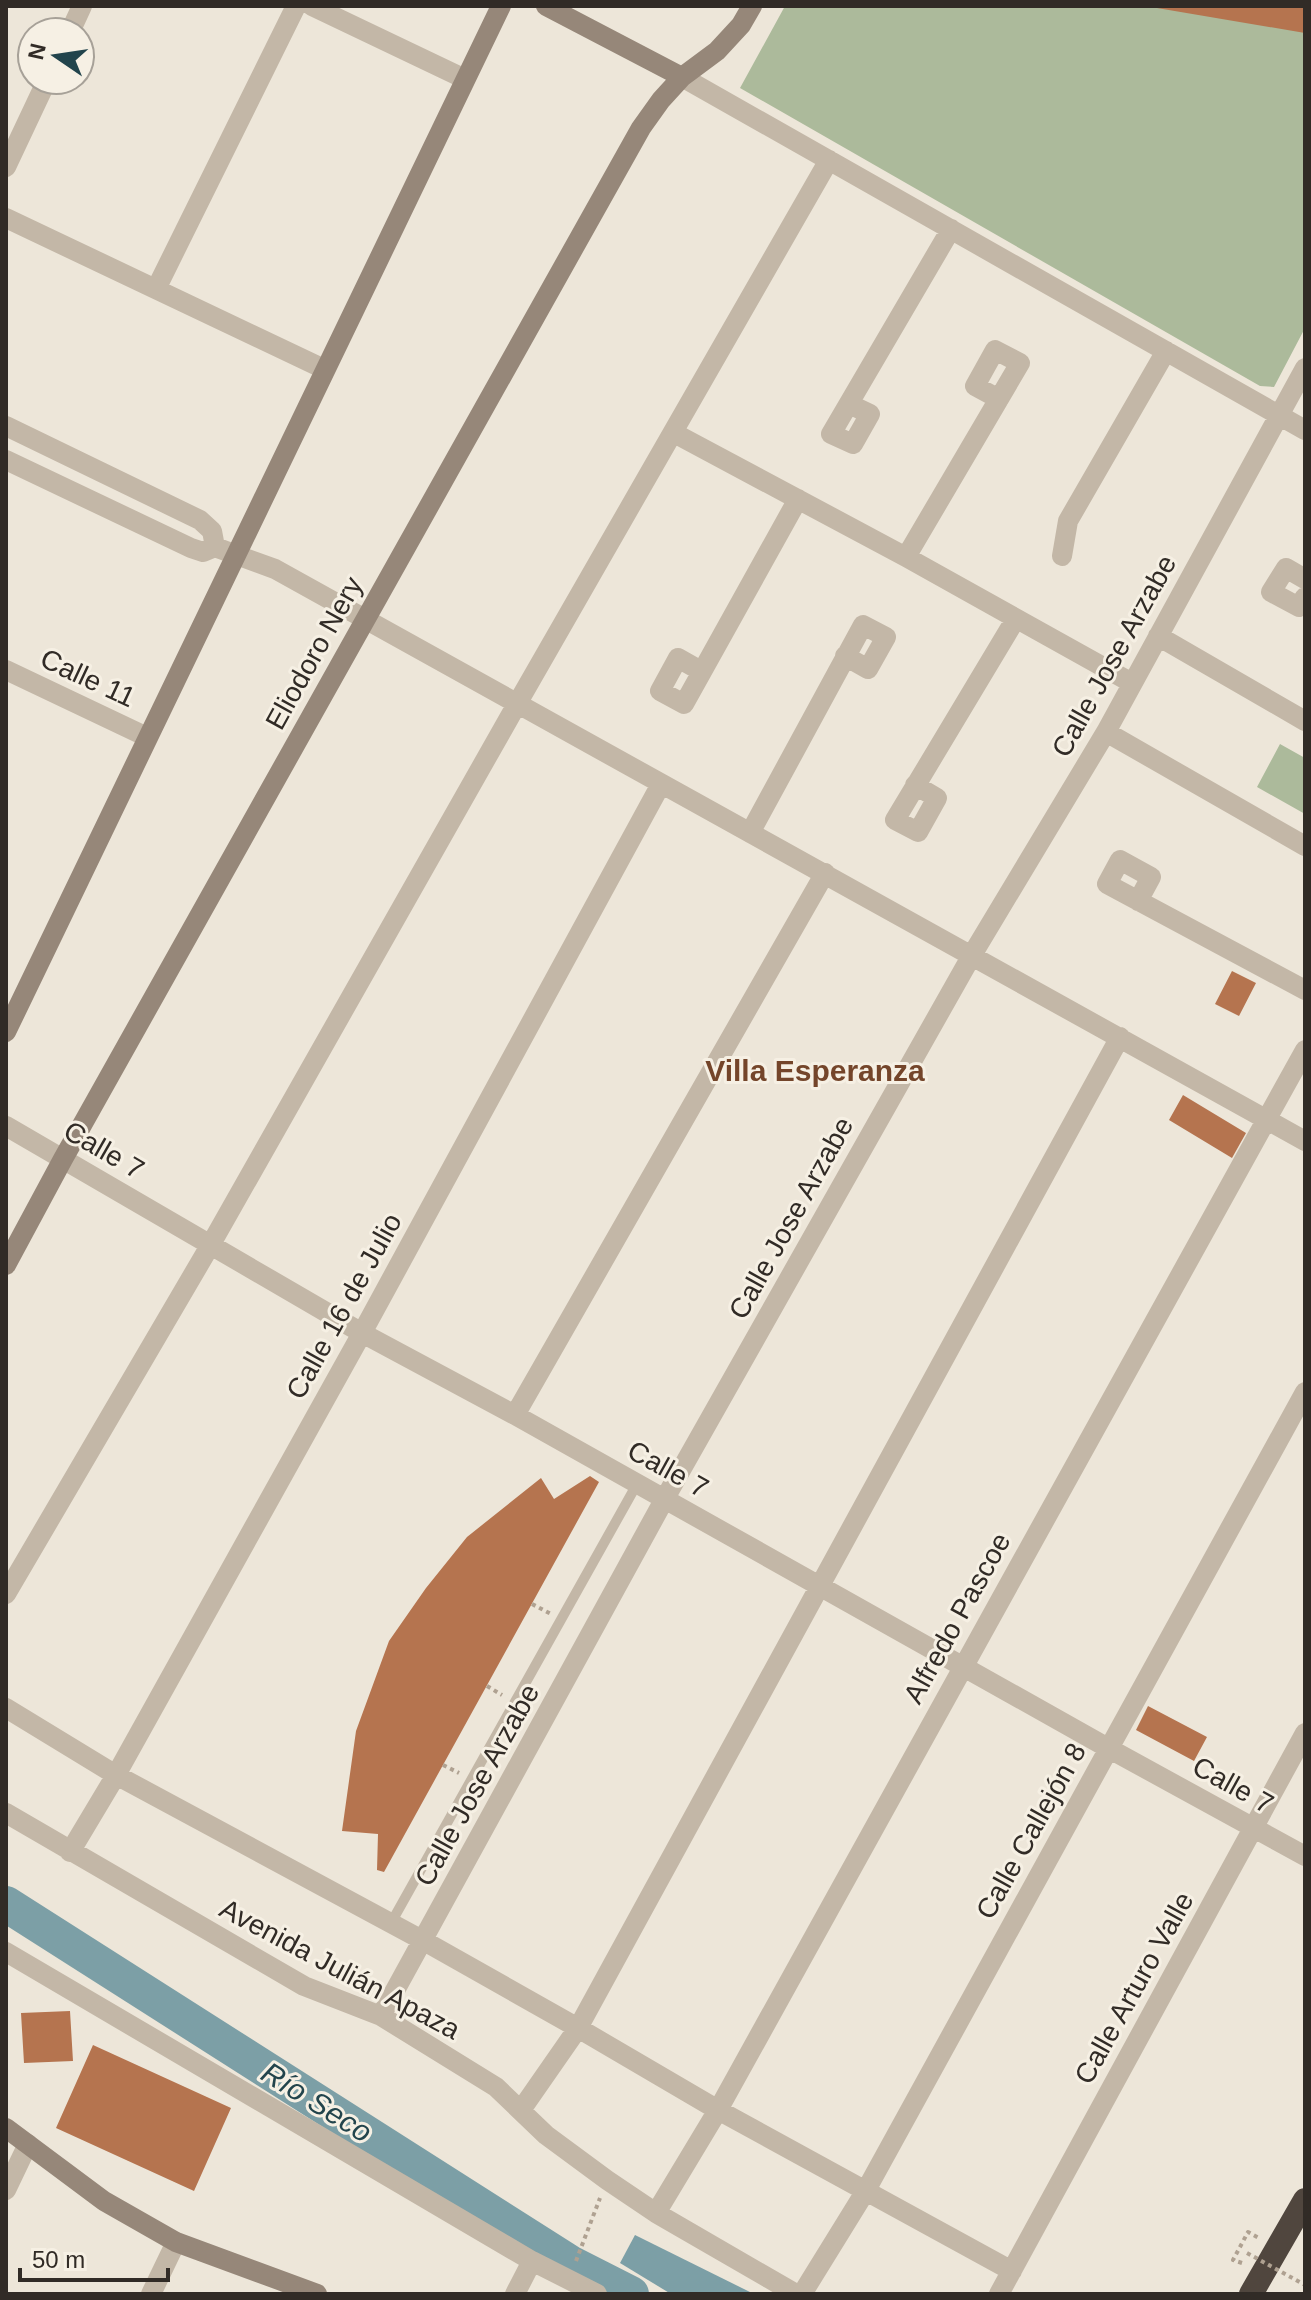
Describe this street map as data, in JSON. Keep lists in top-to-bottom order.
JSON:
{
  "streets": {
    "street": [
      "Eliodoro Nery",
      "Calle Jose Arzabe",
      "Calle 11",
      "Calle 7",
      "Calle 16 de Julio",
      "Alfredo Pascoe",
      "Calle Callejón 8",
      "Avenida Julián Apaza",
      "Calle Arturo Valle"
    ]
  },
  "crossings": [
    ["Eliodoro Nery", "Calle 7"],
    ["Calle Jose Arzabe", "Calle 7"],
    ["Calle Jose Arzabe", "Avenida Julián Apaza"],
    ["Calle 7", "Calle 16 de Julio"],
    ["Calle 7", "Alfredo Pascoe"],
    ["Calle 7", "Calle Callejón 8"],
    ["Calle 7", "Calle Arturo Valle"],
    ["Calle 16 de Julio", "Avenida Julián Apaza"],
    ["Alfredo Pascoe", "Avenida Julián Apaza"],
    ["Calle Callejón 8", "Avenida Julián Apaza"]
  ],
  "districts": ["Villa Esperanza"],
  "water": ["Río Seco"],
  "scale_bar": "50 m",
  "north": "left"
}
